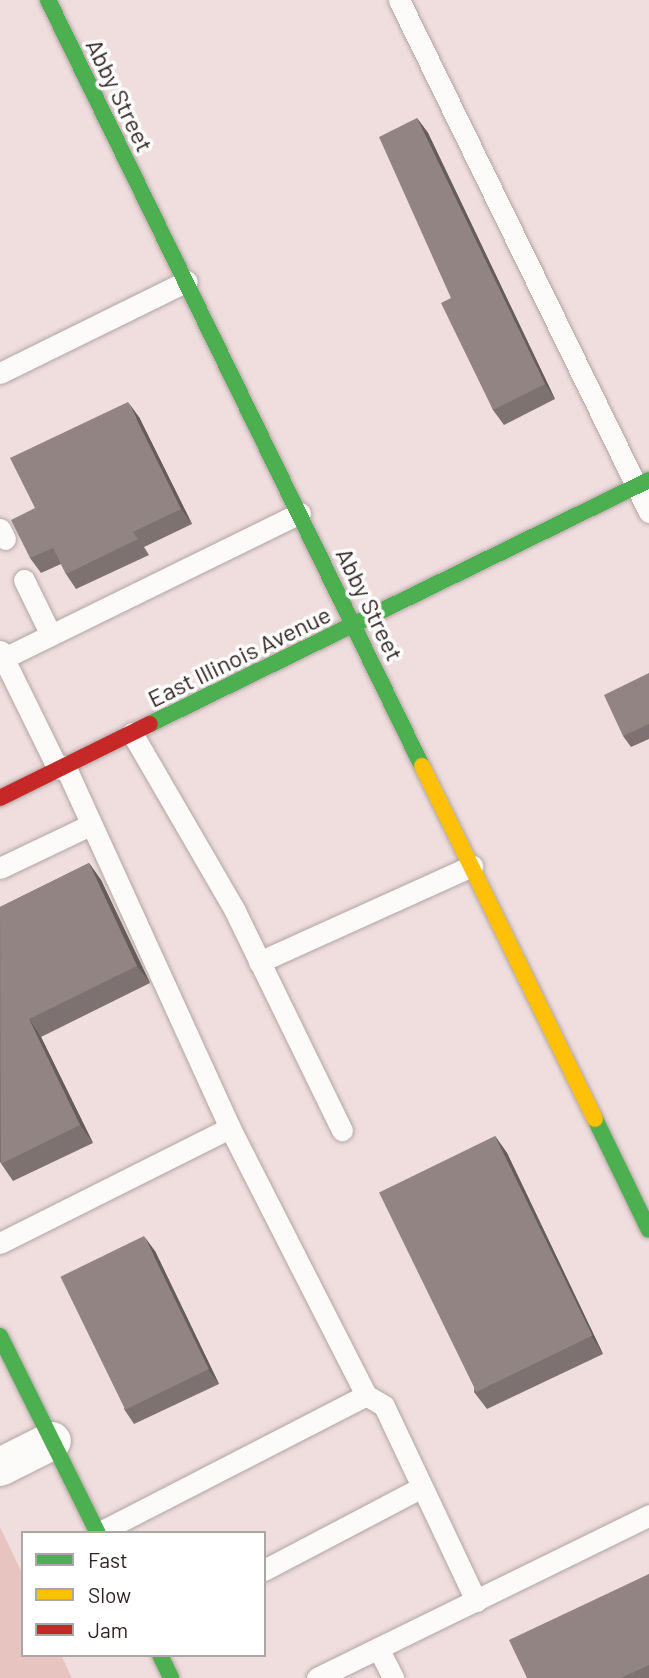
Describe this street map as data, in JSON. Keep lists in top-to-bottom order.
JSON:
{
  "streets": {
    "main road": ["Abby Street", "East Illinois Avenue"]
  },
  "crossings": [
    ["Abby Street", "East Illinois Avenue"]
  ],
  "legend": ["Fast", "Slow", "Jam"]
}
